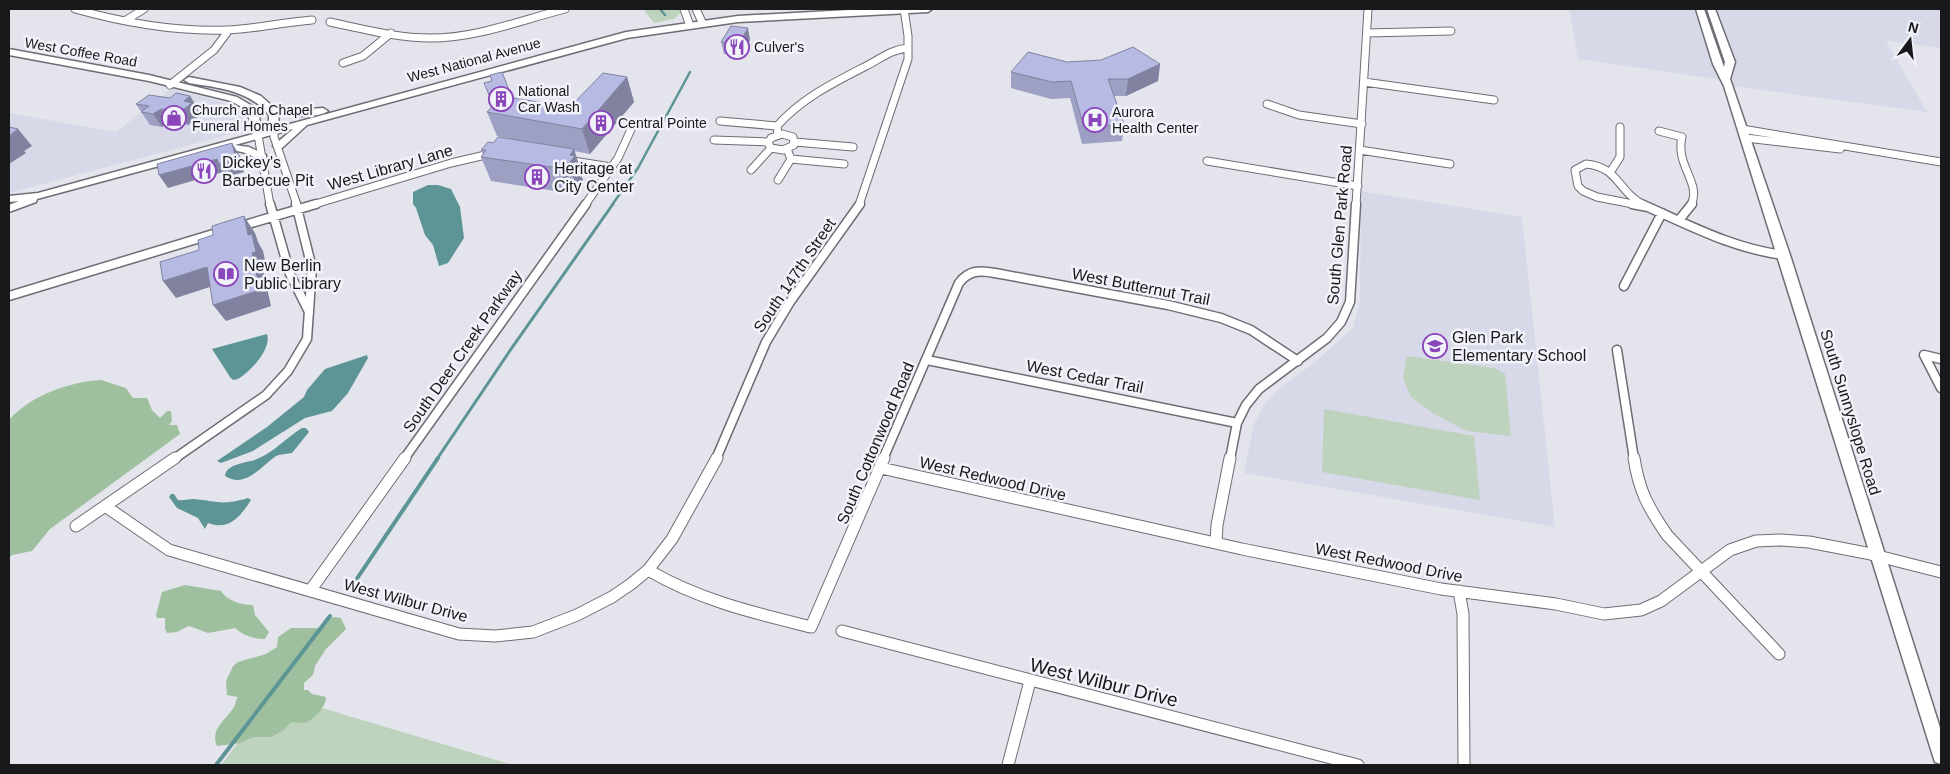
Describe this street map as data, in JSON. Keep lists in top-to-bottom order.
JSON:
{
  "streets": {
    "street": [
      "West Coffee Road",
      "West National Avenue",
      "West Library Lane",
      "South Glen Park Road",
      "South 147th Street",
      "West Butternut Trail",
      "South Deer Creek Parkway",
      "West Cedar Trail",
      "South Sunnyslope Road",
      "South Cottonwood Road",
      "West Redwood Drive",
      "West Wilbur Drive"
    ]
  },
  "crossings": [
    ["West Coffee Road", "West National Avenue"],
    ["West National Avenue", "South 147th Street"],
    ["South Glen Park Road", "West Butternut Trail"],
    ["South Glen Park Road", "West Cedar Trail"],
    ["South Glen Park Road", "West Redwood Drive"],
    ["South 147th Street", "South Cottonwood Road"],
    ["South 147th Street", "West Wilbur Drive"],
    ["West Butternut Trail", "South Cottonwood Road"],
    ["South Deer Creek Parkway", "West Wilbur Drive"],
    ["West Cedar Trail", "South Cottonwood Road"],
    ["South Sunnyslope Road", "West Redwood Drive"],
    ["South Cottonwood Road", "West Redwood Drive"],
    ["South Cottonwood Road", "West Wilbur Drive"]
  ],
  "places": {
    "restaurant": ["Culver's", "Dickey's Barbecue Pit"],
    "building": ["National Car Wash", "Central Pointe", "Heritage at City Center"],
    "shop": ["Church and Chapel Funeral Homes"],
    "hospital": ["Aurora Health Center"],
    "library": ["New Berlin Public Library"],
    "school or university": ["Glen Park Elementary School"]
  },
  "north": "top"
}
